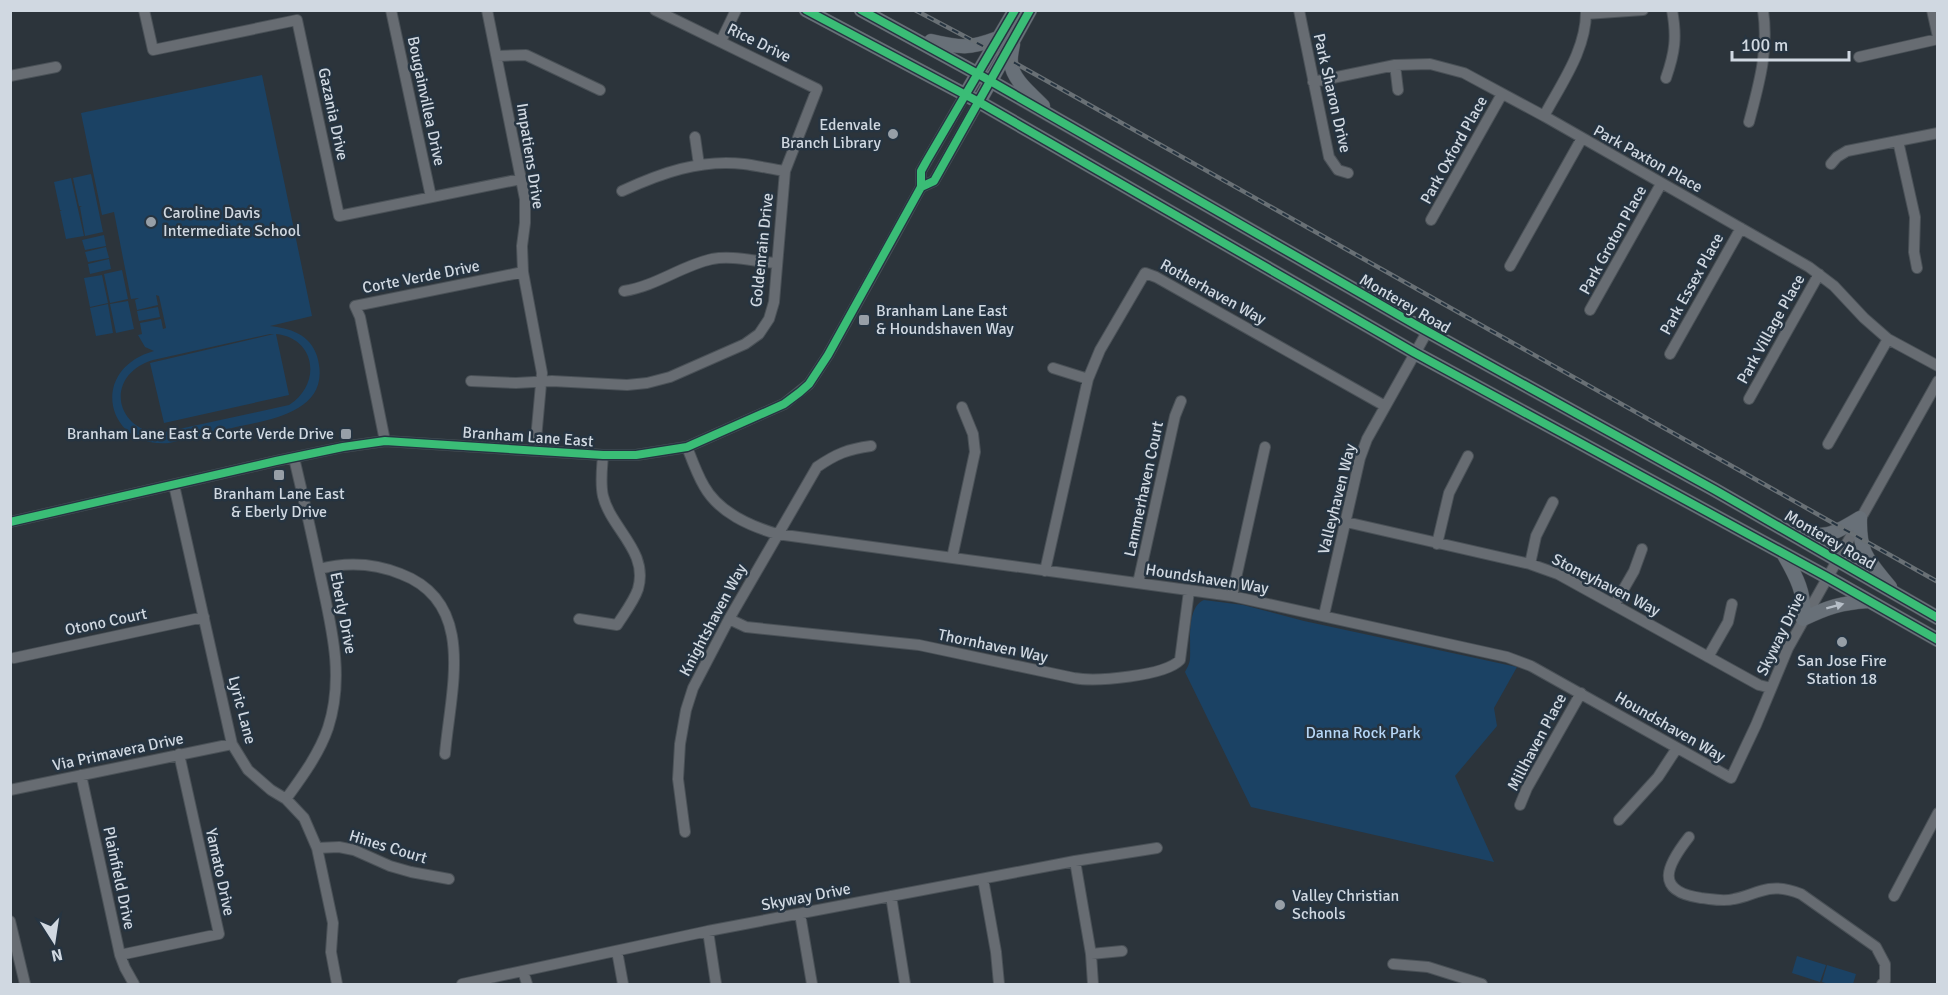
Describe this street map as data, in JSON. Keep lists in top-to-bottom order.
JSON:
{
  "streets": {
    "main road": ["Monterey Road", "Branham Lane East"],
    "street": [
      "Rice Drive",
      "Park Sharon Drive",
      "Bougainvillea Drive",
      "Gazania Drive",
      "Park Oxford Place",
      "Impatiens Drive",
      "Park Paxton Place",
      "Park Groton Place",
      "Goldenrain Drive",
      "Corte Verde Drive",
      "Park Essex Place",
      "Rotherhaven Way",
      "Park Village Place",
      "Lammerhaven Court",
      "Valleyhaven Way",
      "Houndshaven Way",
      "Stoneyhaven Way",
      "Eberly Drive",
      "Knightshaven Way",
      "Otono Court",
      "Skyway Drive",
      "Thornhaven Way",
      "Lyric Lane",
      "Millhaven Place",
      "Via Primavera Drive",
      "Hines Court",
      "Yamato Drive",
      "Plainfield Drive"
    ]
  },
  "crossings": [
    ["Rice Drive", "Goldenrain Drive"],
    ["Park Sharon Drive", "Park Paxton Place"],
    ["Bougainvillea Drive", "Gazania Drive"],
    ["Gazania Drive", "Impatiens Drive"],
    ["Park Oxford Place", "Park Paxton Place"],
    ["Impatiens Drive", "Goldenrain Drive"],
    ["Impatiens Drive", "Corte Verde Drive"],
    ["Impatiens Drive", "Branham Lane East"],
    ["Park Paxton Place", "Park Groton Place"],
    ["Park Paxton Place", "Park Essex Place"],
    ["Park Paxton Place", "Park Village Place"],
    ["Corte Verde Drive", "Branham Lane East"],
    ["Rotherhaven Way", "Valleyhaven Way"],
    ["Rotherhaven Way", "Houndshaven Way"],
    ["Monterey Road", "Branham Lane East"],
    ["Monterey Road", "Valleyhaven Way"],
    ["Monterey Road", "Skyway Drive"],
    ["Branham Lane East", "Houndshaven Way"],
    ["Branham Lane East", "Eberly Drive"],
    ["Branham Lane East", "Lyric Lane"],
    ["Lammerhaven Court", "Houndshaven Way"],
    ["Valleyhaven Way", "Houndshaven Way"],
    ["Valleyhaven Way", "Stoneyhaven Way"],
    ["Houndshaven Way", "Knightshaven Way"],
    ["Houndshaven Way", "Skyway Drive"],
    ["Houndshaven Way", "Thornhaven Way"],
    ["Houndshaven Way", "Millhaven Place"],
    ["Stoneyhaven Way", "Skyway Drive"],
    ["Eberly Drive", "Lyric Lane"],
    ["Knightshaven Way", "Thornhaven Way"],
    ["Otono Court", "Lyric Lane"],
    ["Lyric Lane", "Via Primavera Drive"],
    ["Lyric Lane", "Hines Court"],
    ["Via Primavera Drive", "Yamato Drive"],
    ["Via Primavera Drive", "Plainfield Drive"],
    ["Yamato Drive", "Plainfield Drive"]
  ],
  "parks": ["Danna Rock Park"],
  "places": {
    "other": [
      "Edenvale Branch Library",
      "Caroline Davis Intermediate School",
      "San Jose Fire Station 18",
      "Valley Christian Schools"
    ],
    "transit": ["Branham Lane East & Houndshaven Way", "Branham Lane East & Corte Verde Drive", "Branham Lane East & Eberly Drive"]
  },
  "scale_bar": "100 m",
  "north": "bottom"
}
